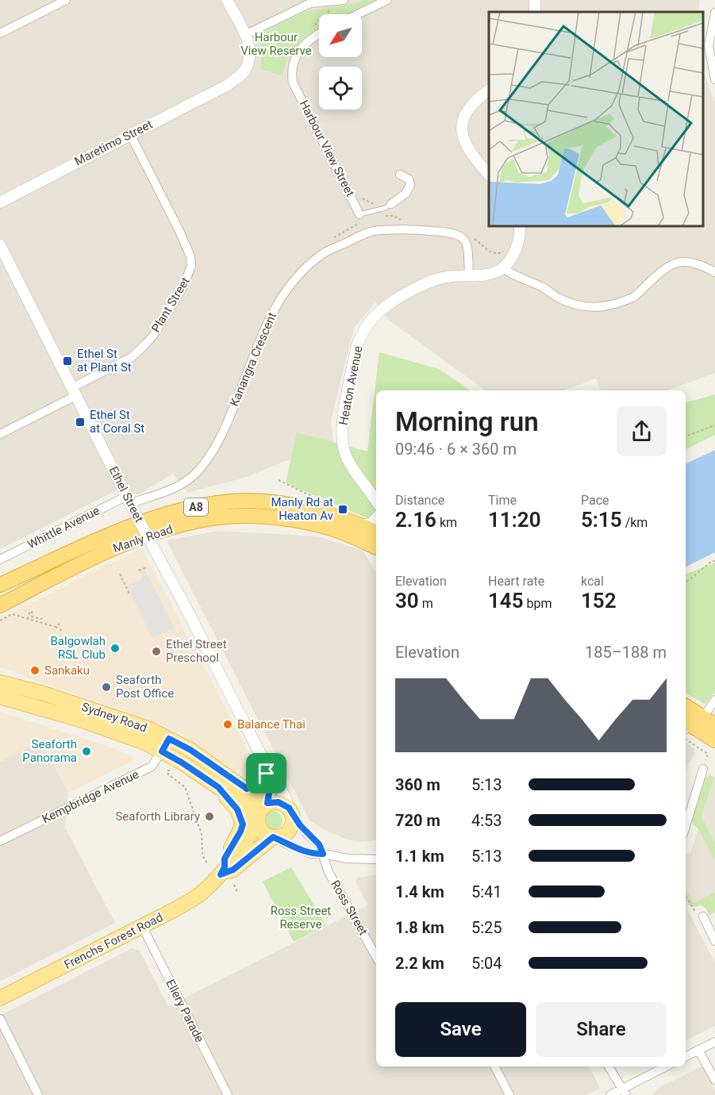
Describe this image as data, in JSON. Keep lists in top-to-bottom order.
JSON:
{
  "streets": {
    "highway": ["A8", "Manly Road"],
    "main road": ["Sydney Road", "Frenchs Forest Road"],
    "street": [
      "Maretimo Street",
      "Harbour View Street",
      "Plant Street",
      "Kanangra Crescent",
      "Heaton Avenue",
      "Ethel Street",
      "Whittle Avenue",
      "Kempbridge Avenue",
      "Ross Street",
      "Ellery Parade"
    ]
  },
  "crossings": [
    ["Maretimo Street", "Plant Street"],
    ["Plant Street", "Ethel Street"],
    ["Kanangra Crescent", "Heaton Avenue"],
    ["Kanangra Crescent", "Ethel Street"],
    ["Kanangra Crescent", "Whittle Avenue"],
    ["Ethel Street", "Whittle Avenue"],
    ["Ethel Street", "Sydney Road"],
    ["Ethel Street", "Frenchs Forest Road"],
    ["Sydney Road", "Kempbridge Avenue"],
    ["Sydney Road", "Frenchs Forest Road"],
    ["Frenchs Forest Road", "Ellery Parade"]
  ],
  "parks": ["Harbour View Reserve", "Ross Street Reserve"],
  "places": {
    "transit": ["Ethel St at Plant St", "Ethel St at Coral St", "Manly Rd at Heaton Av"],
    "other": [
      "Balgowlah RSL Club",
      "Ethel Street Preschool",
      "Sankaku",
      "Seaforth Post Office",
      "Balance Thai",
      "Seaforth Panorama",
      "Seaforth Library"
    ]
  },
  "north": "bottom left",
  "page": {
    "heading": ["Morning run", "09:46 · 6 × 360 m"],
    "stats": [
      ["Distance", "2.16 km"],
      ["Time", "11:20"],
      ["Pace", "5:15 /km"],
      ["Elevation", "30 m"],
      ["Heart rate", "145 bpm"],
      ["kcal", "152"]
    ],
    "chart": ["Elevation", "185–188 m"],
    "list": [
      {
        "name": "360 m",
        "note": "5:13"
      },
      {
        "name": "720 m",
        "note": "4:53"
      },
      {
        "name": "1.1 km",
        "note": "5:13"
      },
      {
        "name": "1.4 km",
        "note": "5:41"
      },
      {
        "name": "1.8 km",
        "note": "5:25"
      },
      {
        "name": "2.2 km",
        "note": "5:04"
      }
    ],
    "buttons": ["Save", "Share"]
  }
}
